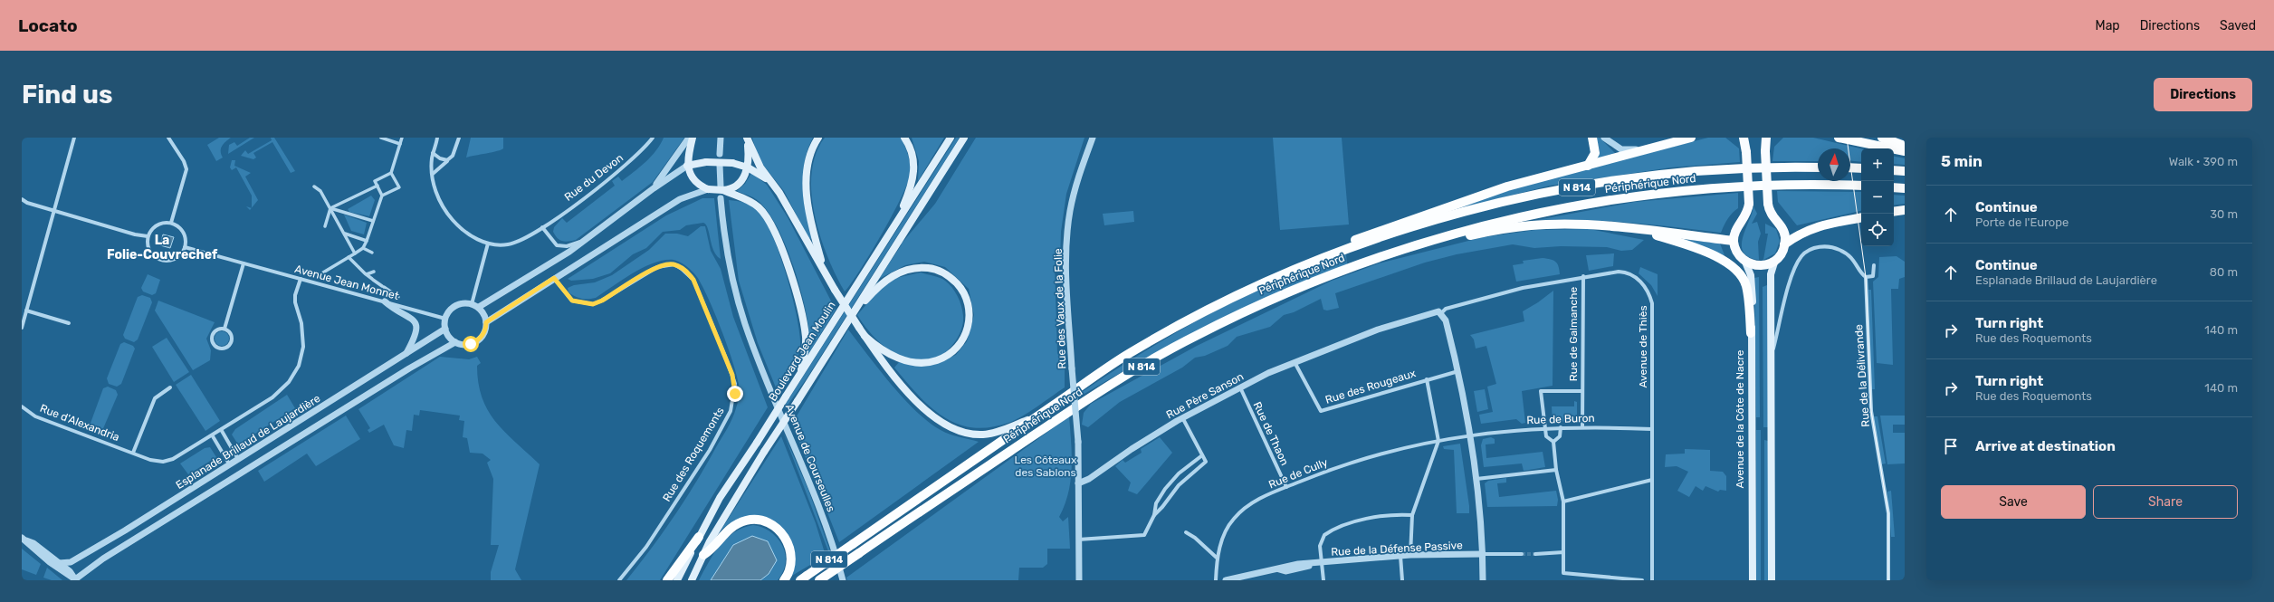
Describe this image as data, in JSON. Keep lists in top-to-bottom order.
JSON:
{
  "streets": {
    "highway": ["Périphérique Nord", "N 814"],
    "main road": ["Boulevard Jean Moulin", "Avenue de la Côte de Nacre"],
    "street": [
      "Rue du Devon",
      "Avenue Jean Monnet",
      "Rue des Vaux de la Folie",
      "Rue de Galmanche",
      "Avenue de Thiès",
      "Rue de la Délivrande",
      "Rue des Rougeaux",
      "Rue Père Sanson",
      "Rue de Buron",
      "Rue d'Alexandria",
      "Rue de Thaon",
      "Esplanade Brillaud de Laujardière",
      "Rue des Roquemonts",
      "Avenue de Courseulles",
      "Rue de Cully",
      "Rue de la Défense Passive"
    ]
  },
  "crossings": [
    ["Avenue Jean Monnet", "Rue d'Alexandria"],
    ["Avenue Jean Monnet", "Esplanade Brillaud de Laujardière"],
    ["Rue des Vaux de la Folie", "Rue Père Sanson"],
    ["Rue de Galmanche", "Avenue de Thiès"],
    ["Rue de Galmanche", "Rue de Buron"],
    ["Avenue de Thiès", "Rue Père Sanson"],
    ["Avenue de Thiès", "Rue de Buron"],
    ["Rue des Rougeaux", "Rue Père Sanson"],
    ["Rue Père Sanson", "Rue de Thaon"],
    ["Rue de Buron", "Rue de Cully"],
    ["Rue de Thaon", "Rue de Cully"]
  ],
  "districts": ["La Folie-Couvrechef"],
  "parks": ["Les Côteaux des Sablons"],
  "north": "top",
  "page": {
    "header": "Locato",
    "nav": ["Map", "Directions", "Saved"],
    "buttons": [
      "Directions",
      ["Save", "Share"]
    ],
    "title": "Find us",
    "heading": ["5 min", "Walk · 390 m"],
    "map_buttons": ["+", "−"],
    "list": [
      ["Continue", "Porte de l'Europe", "30 m"],
      ["Continue", "Esplanade Brillaud de Laujardière", "80 m"],
      ["Turn right", "Rue des Roquemonts", "140 m"],
      ["Turn right", "Rue des Roquemonts", "140 m"],
      "Arrive at destination"
    ]
  }
}
